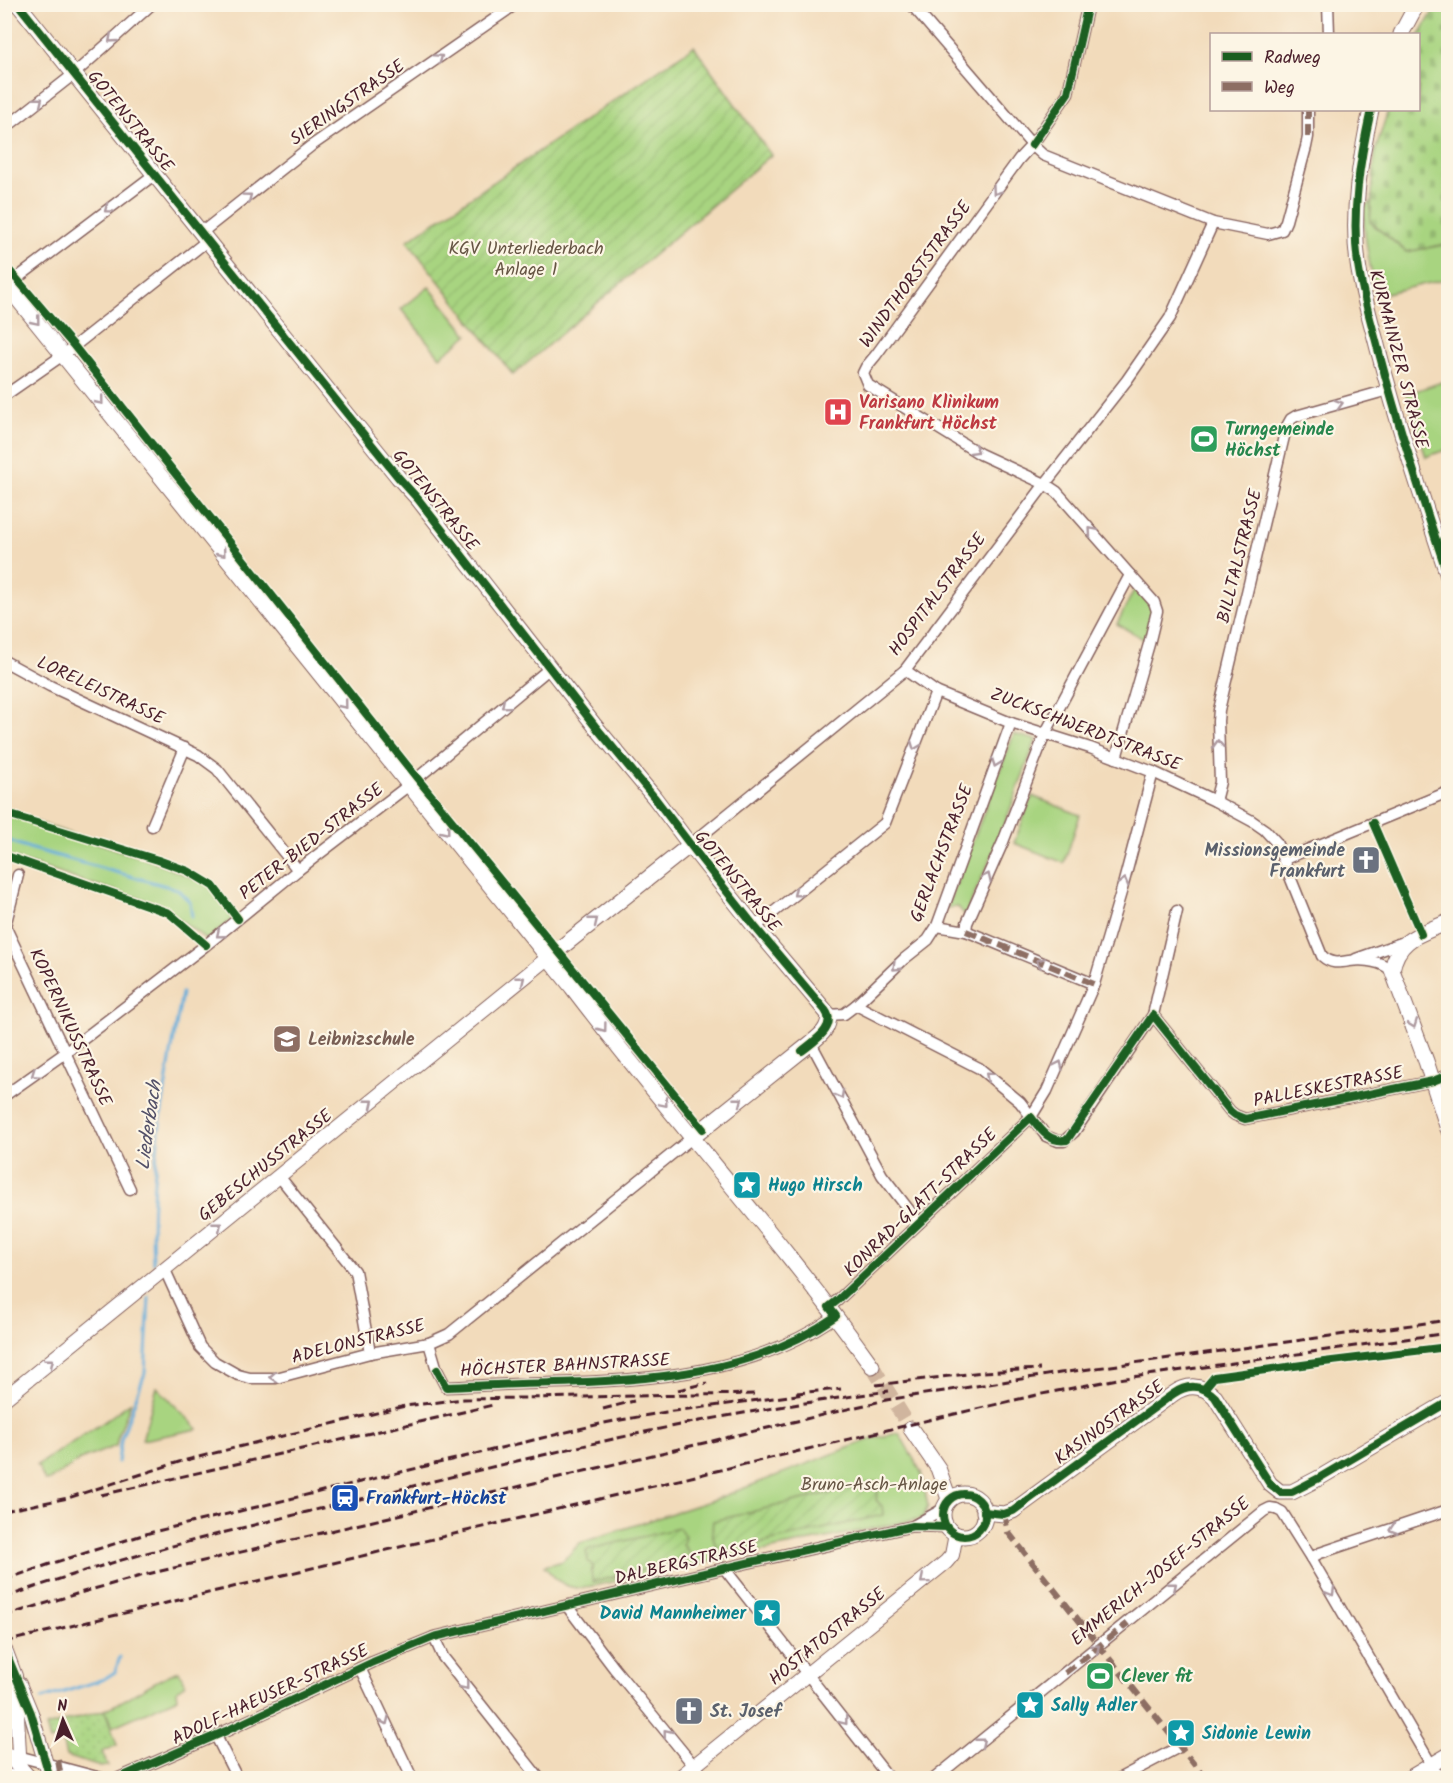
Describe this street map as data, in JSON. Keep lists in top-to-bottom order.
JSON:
{
  "streets": {
    "main road": [
      "GOTENSTRASSE",
      "KURMAINZER STRASSE",
      "HOSPITALSTRASSE",
      "KASINOSTRASSE"
    ],
    "street": [
      "SIERINGSTRASSE",
      "WINDTHORSTSTRASSE",
      "BILLTALSTRASSE",
      "LORELEISTRASSE",
      "ZUCKSCHWERDTSTRASSE",
      "PETER-BIED-STRASSE",
      "GERLACHSTRASSE",
      "KOPERNIKUSSTRASSE",
      "PALLESKESTRASSE",
      "GEBESCHUSSTRASSE",
      "KONRAD-GLATT-STRASSE",
      "ADELONSTRASSE",
      "HÖCHSTER BAHNSTRASSE",
      "DALBERGSTRASSE",
      "EMMERICH-JOSEF-STRASSE",
      "HOSTATOSTRASSE",
      "ADOLF-HAEUSER-STRASSE"
    ]
  },
  "crossings": [
    ["SIERINGSTRASSE", "GOTENSTRASSE"],
    ["GOTENSTRASSE", "HOSPITALSTRASSE"],
    ["GOTENSTRASSE", "PETER-BIED-STRASSE"],
    ["GOTENSTRASSE", "GERLACHSTRASSE"],
    ["WINDTHORSTSTRASSE", "HOSPITALSTRASSE"],
    ["KURMAINZER STRASSE", "BILLTALSTRASSE"],
    ["BILLTALSTRASSE", "ZUCKSCHWERDTSTRASSE"],
    ["HOSPITALSTRASSE", "ZUCKSCHWERDTSTRASSE"],
    ["HOSPITALSTRASSE", "GEBESCHUSSTRASSE"],
    ["LORELEISTRASSE", "PETER-BIED-STRASSE"],
    ["ZUCKSCHWERDTSTRASSE", "GERLACHSTRASSE"],
    ["ZUCKSCHWERDTSTRASSE", "KONRAD-GLATT-STRASSE"],
    ["PETER-BIED-STRASSE", "KOPERNIKUSSTRASSE"],
    ["GEBESCHUSSTRASSE", "ADELONSTRASSE"],
    ["KONRAD-GLATT-STRASSE", "HÖCHSTER BAHNSTRASSE"],
    ["ADELONSTRASSE", "HÖCHSTER BAHNSTRASSE"],
    ["KASINOSTRASSE", "DALBERGSTRASSE"],
    ["KASINOSTRASSE", "EMMERICH-JOSEF-STRASSE"],
    ["KASINOSTRASSE", "HOSTATOSTRASSE"],
    ["DALBERGSTRASSE", "HOSTATOSTRASSE"],
    ["DALBERGSTRASSE", "ADOLF-HAEUSER-STRASSE"]
  ],
  "one_way": [
    "SIERINGSTRASSE",
    "BILLTALSTRASSE",
    "PETER-BIED-STRASSE",
    "GEBESCHUSSTRASSE",
    "KONRAD-GLATT-STRASSE",
    "EMMERICH-JOSEF-STRASSE",
    "HOSTATOSTRASSE"
  ],
  "water": ["Liederbach"],
  "parks": ["KGV Unterliederbach Anlage 1", "Bruno-Asch-Anlage"],
  "places": {
    "hospital": ["Varisano Klinikum Frankfurt Höchst"],
    "sports": ["Turngemeinde Höchst", "Clever fit"],
    "church": ["Missionsgemeinde Frankfurt", "St. Josef"],
    "school or university": ["Leibnizschule"],
    "place": [
      "Hugo Hirsch",
      "David Mannheimer",
      "Sally Adler",
      "Sidonie Lewin"
    ],
    "station": ["Frankfurt-Höchst"]
  },
  "legend": ["Radweg", "Weg"],
  "north": "top"
}
